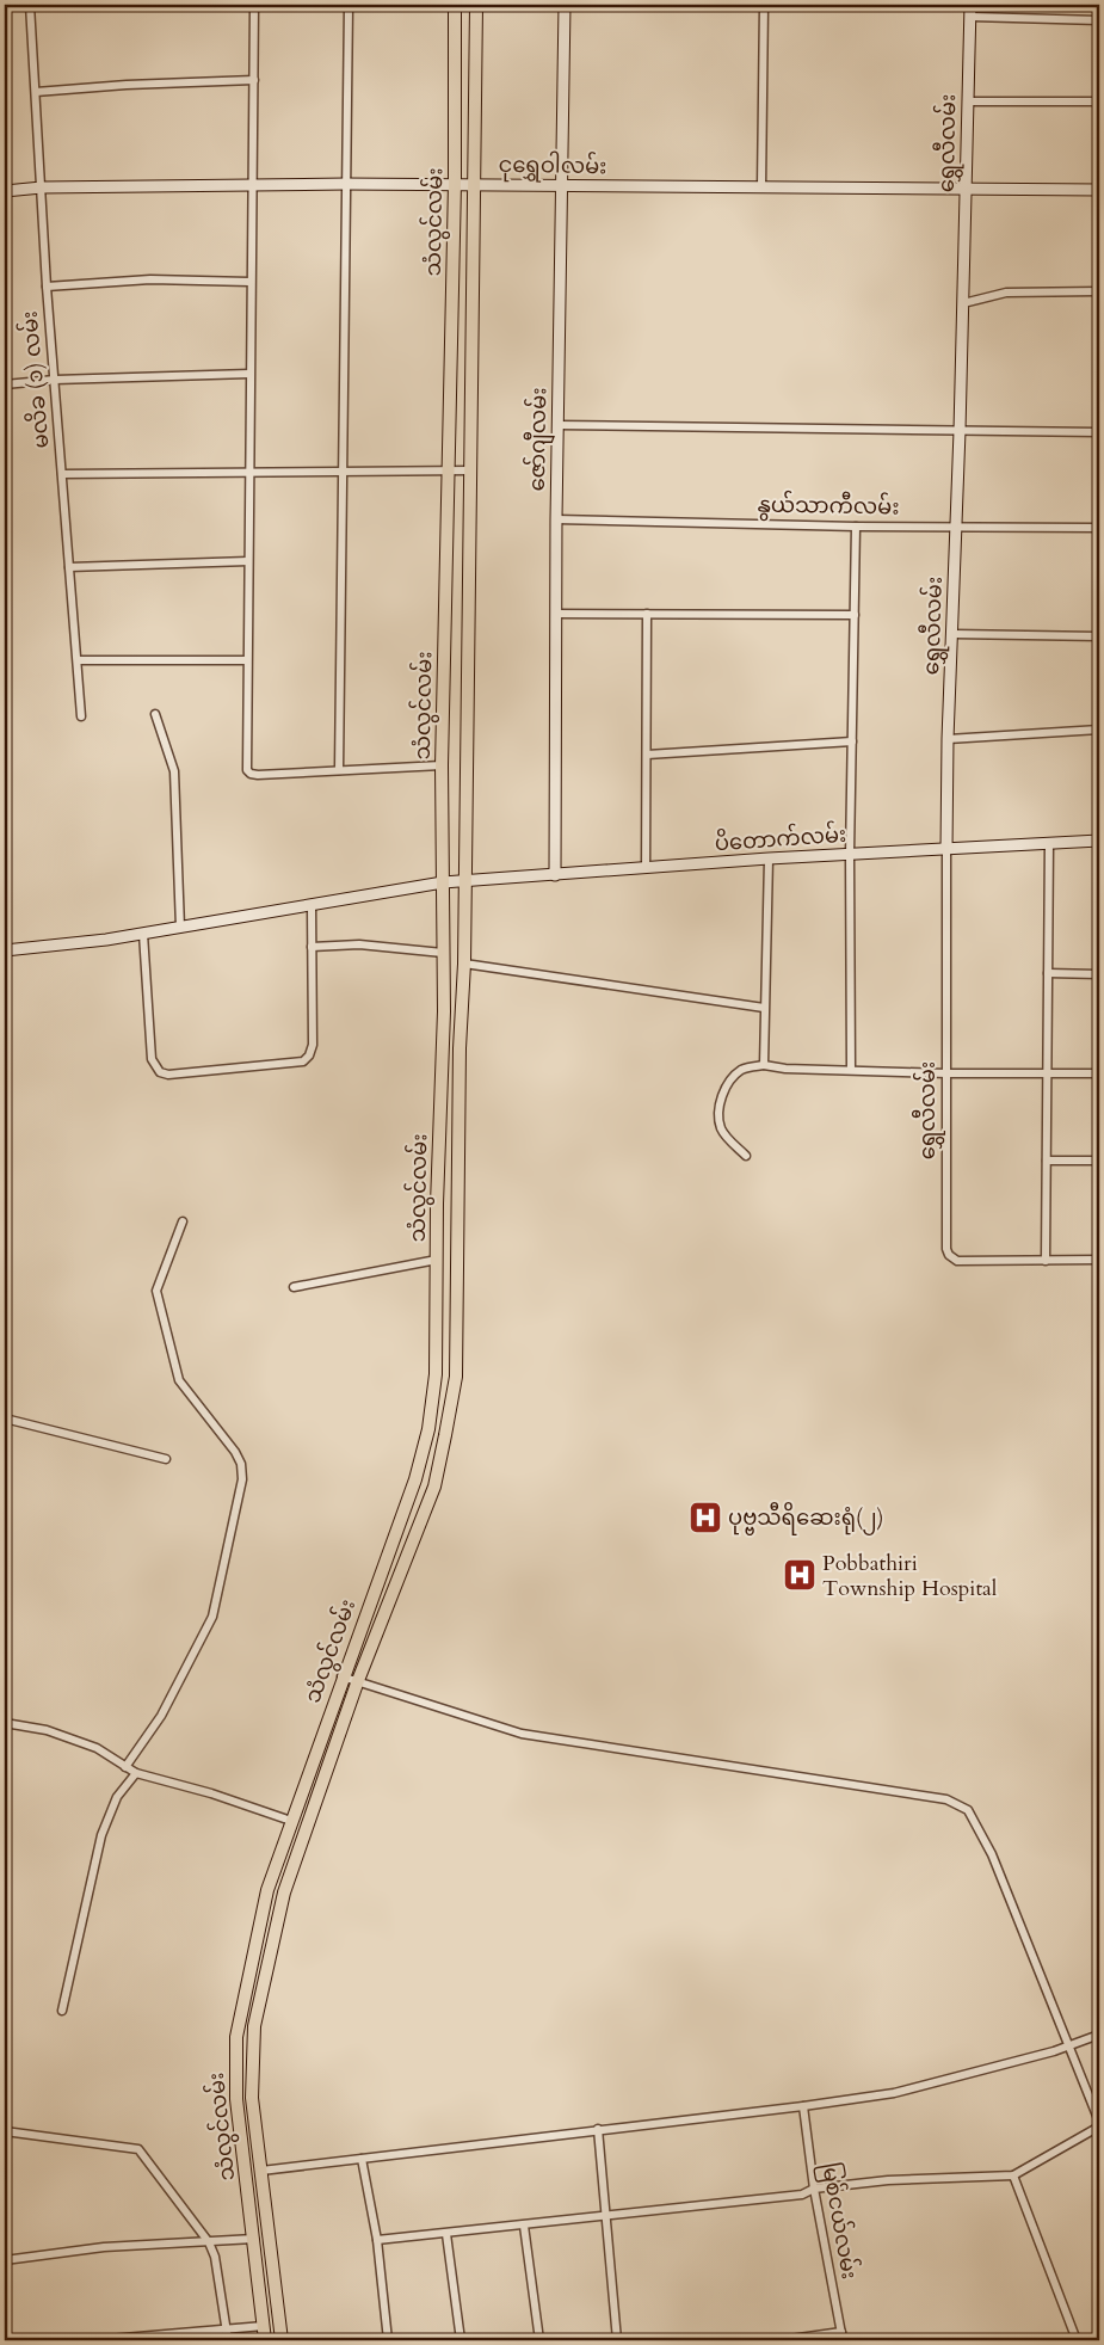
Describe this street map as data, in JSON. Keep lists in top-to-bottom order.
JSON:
{
  "streets": {
    "main road": ["သံလွင်လမ်း"],
    "street": [
      "ရွှေလီလမ်း",
      "ငုရွှေဝါလမ်း",
      "မလိခ (၁) လမ်း",
      "ဇော်ဂျီလမ်း",
      "နွယ်သာကီလမ်း",
      "ပိတောက်လမ်း",
      "မြစ်ငယ်လမ်း"
    ]
  },
  "crossings": [
    ["ရွှေလီလမ်း", "ငုရွှေဝါလမ်း"],
    ["ရွှေလီလမ်း", "နွယ်သာကီလမ်း"],
    ["ရွှေလီလမ်း", "ပိတောက်လမ်း"],
    ["ငုရွှေဝါလမ်း", "သံလွင်လမ်း"],
    ["ငုရွှေဝါလမ်း", "မလိခ (၁) လမ်း"],
    ["ငုရွှေဝါလမ်း", "ဇော်ဂျီလမ်း"],
    ["သံလွင်လမ်း", "ပိတောက်လမ်း"],
    ["ဇော်ဂျီလမ်း", "နွယ်သာကီလမ်း"],
    ["ဇော်ဂျီလမ်း", "ပိတောက်လမ်း"]
  ],
  "places": {
    "hospital": ["ပုဗ္ဗသီရိဆေးရုံ(၂)", "Pobbathiri Township Hospital"]
  }
}
